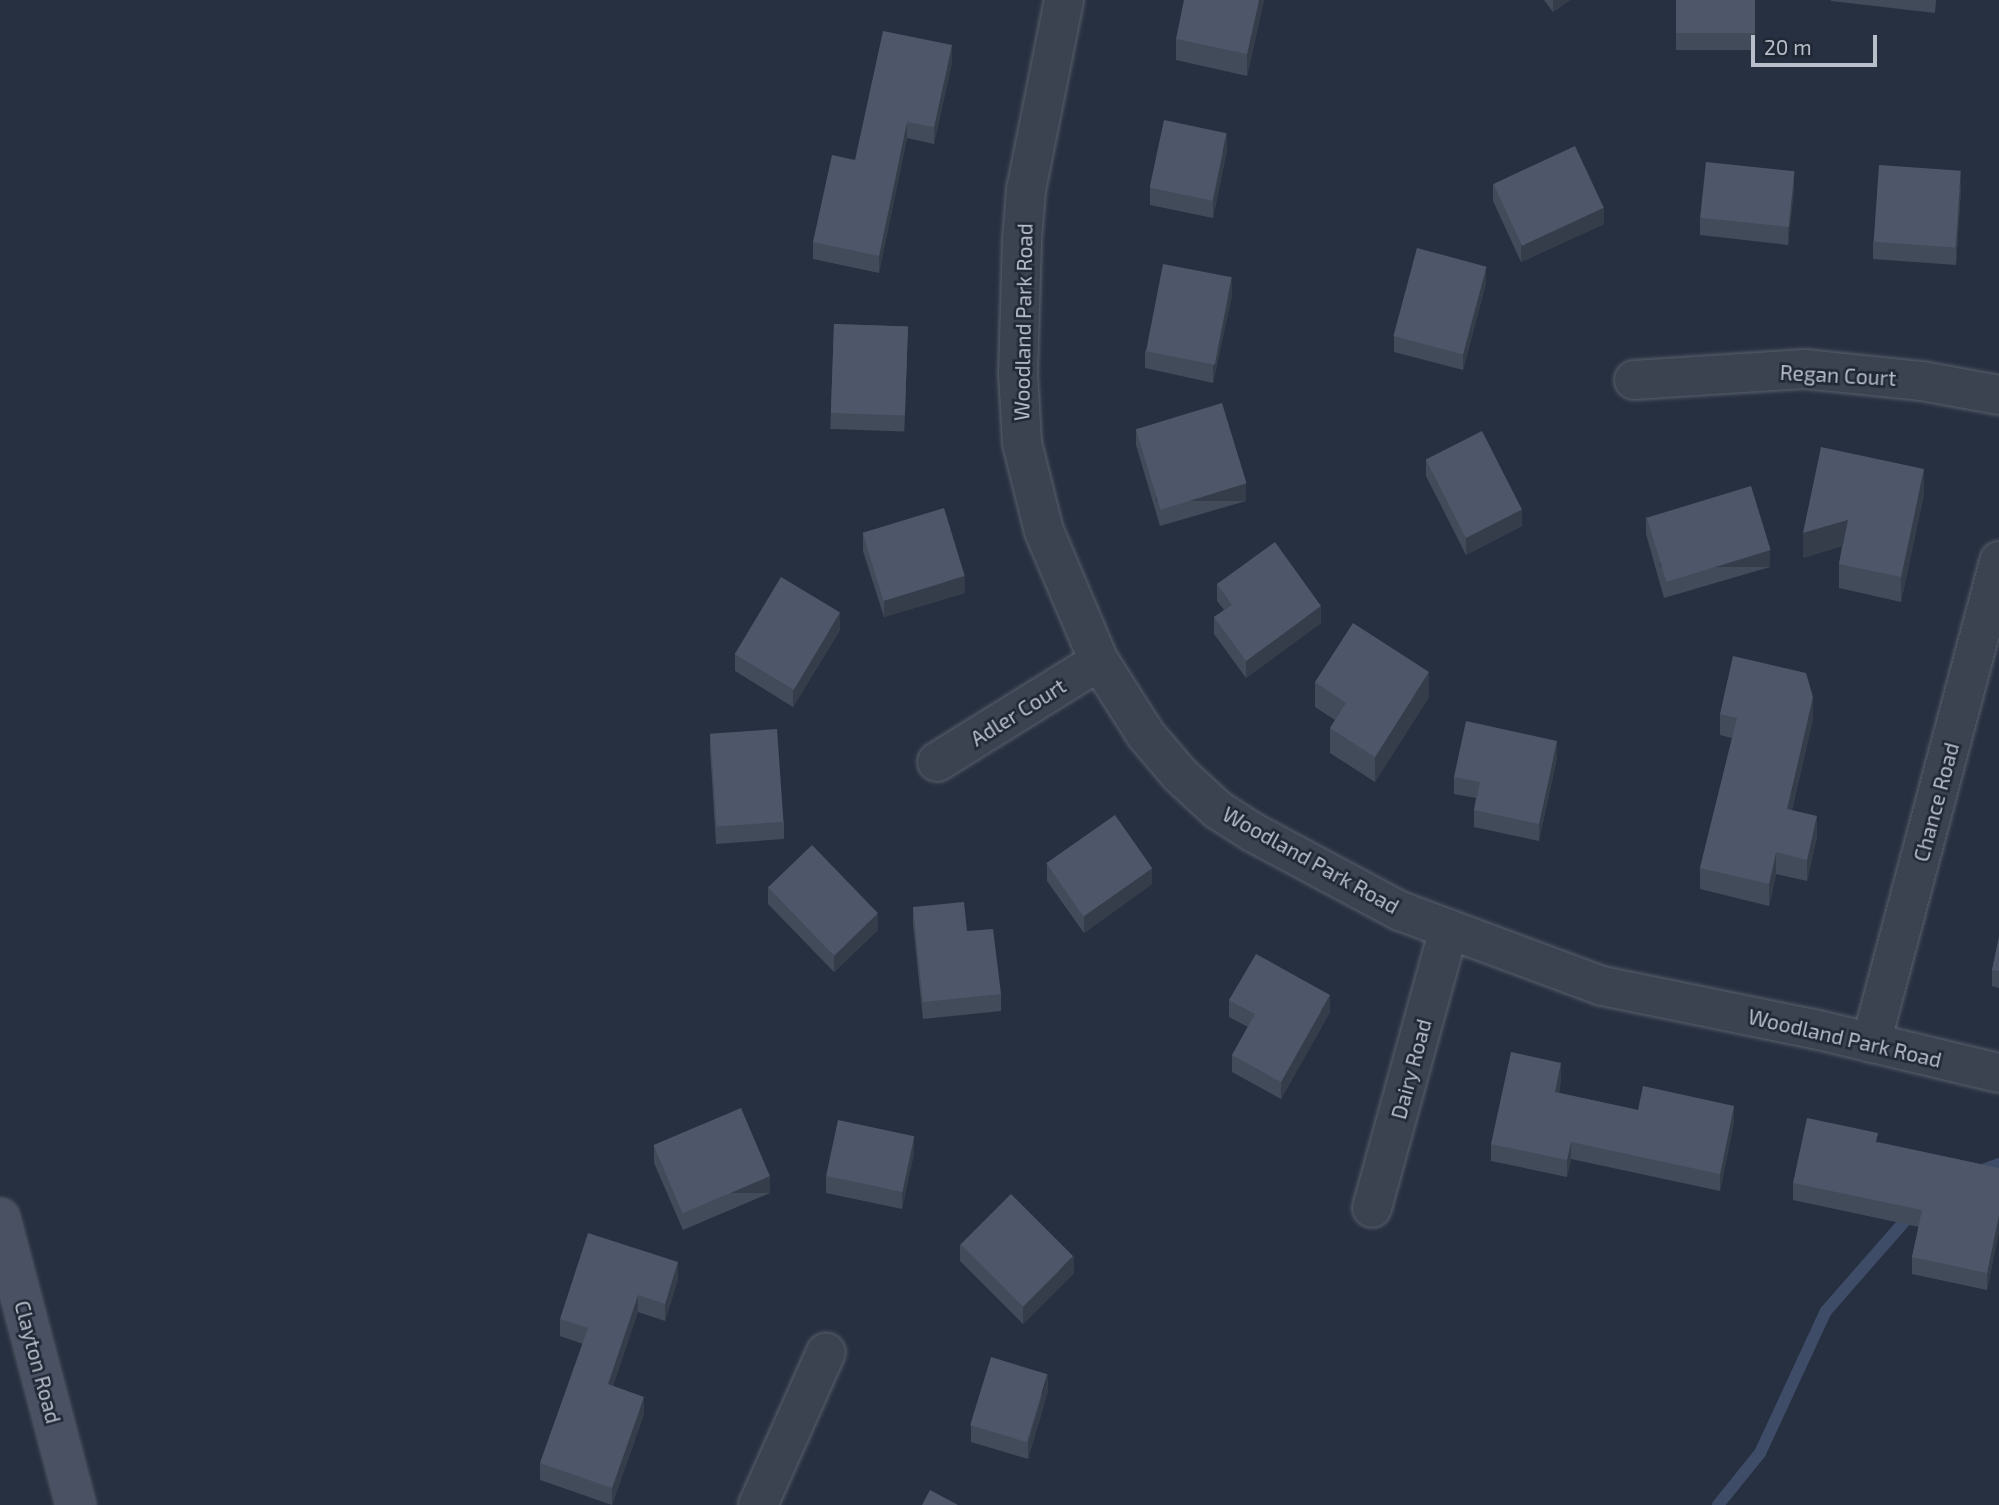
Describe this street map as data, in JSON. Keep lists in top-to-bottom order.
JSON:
{
  "streets": {
    "street": [
      "Woodland Park Road",
      "Regan Court",
      "Adler Court",
      "Chance Road",
      "Dairy Road",
      "Clayton Road"
    ]
  },
  "crossings": [
    ["Woodland Park Road", "Adler Court"],
    ["Woodland Park Road", "Chance Road"],
    ["Woodland Park Road", "Dairy Road"]
  ],
  "scale_bar": "20 m"
}
